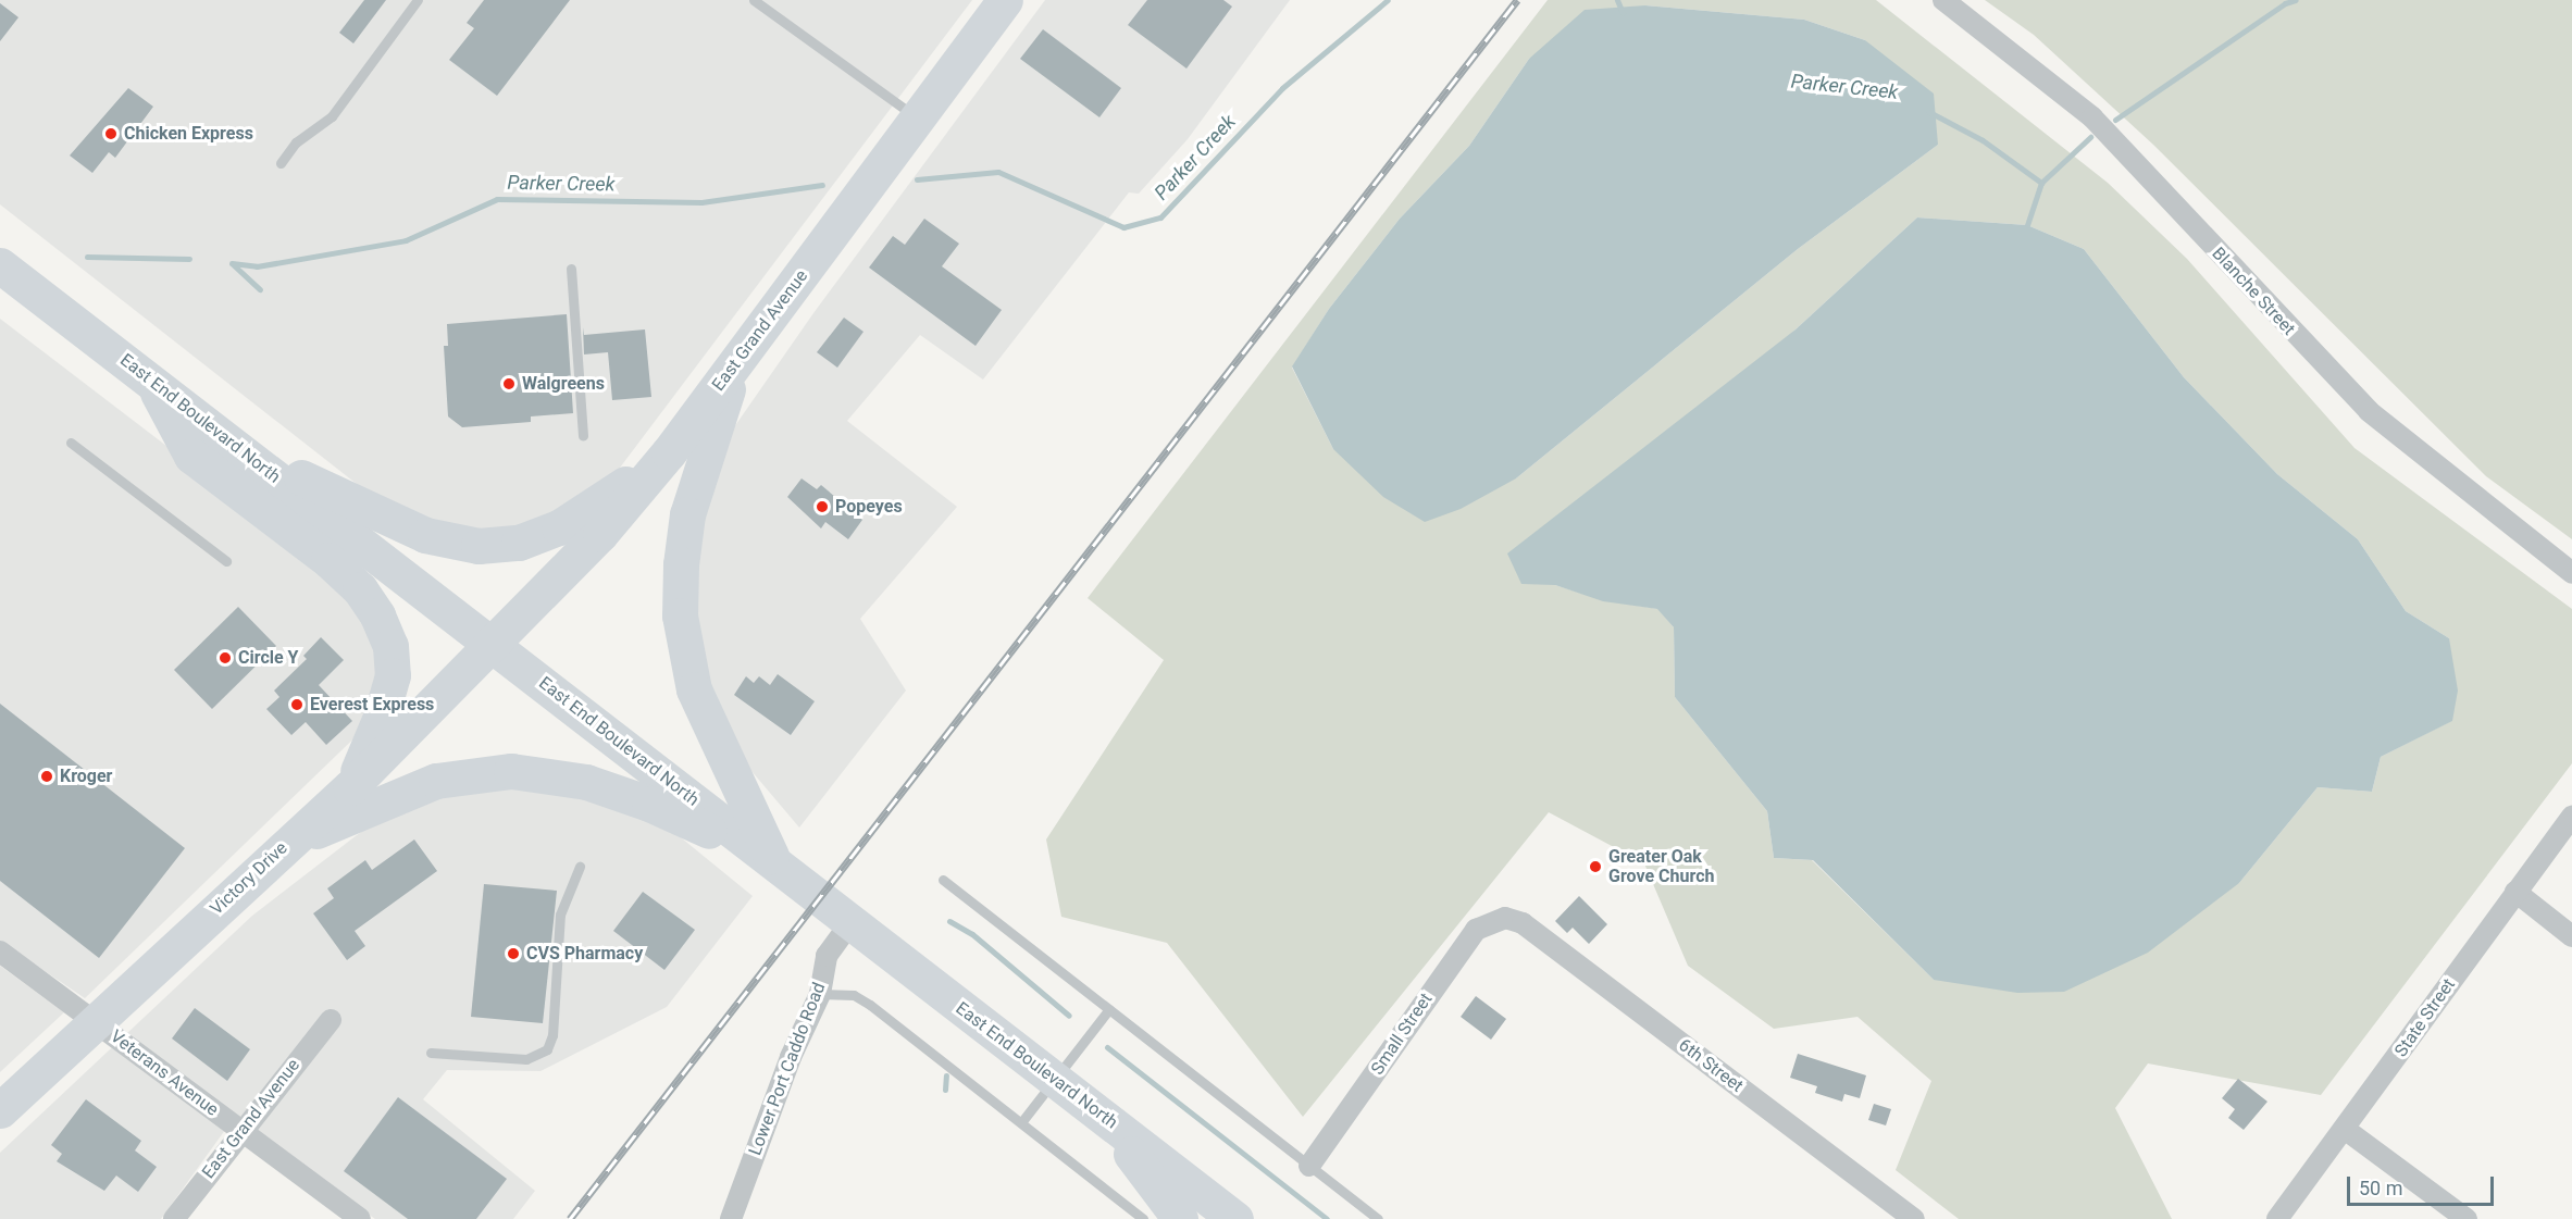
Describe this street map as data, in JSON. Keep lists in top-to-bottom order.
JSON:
{
  "streets": {
    "highway": ["East Grand Avenue", "East End Boulevard North", "Victory Drive"],
    "street": [
      "Blanche Street",
      "State Street",
      "Small Street",
      "6th Street",
      "Lower Port Caddo Road",
      "Veterans Avenue"
    ]
  },
  "crossings": [
    ["East Grand Avenue", "East End Boulevard North"],
    ["East Grand Avenue", "Victory Drive"],
    ["East Grand Avenue", "Veterans Avenue"],
    ["East End Boulevard North", "Victory Drive"],
    ["East End Boulevard North", "Lower Port Caddo Road"],
    ["Victory Drive", "Veterans Avenue"],
    ["Small Street", "6th Street"]
  ],
  "water": ["Parker Creek"],
  "places": [
    "Chicken Express",
    "Walgreens",
    "Popeyes",
    "Circle Y",
    "Everest Express",
    "Kroger",
    "Greater Oak Grove Church",
    "CVS Pharmacy"
  ],
  "scale_bar": "50 m"
}
